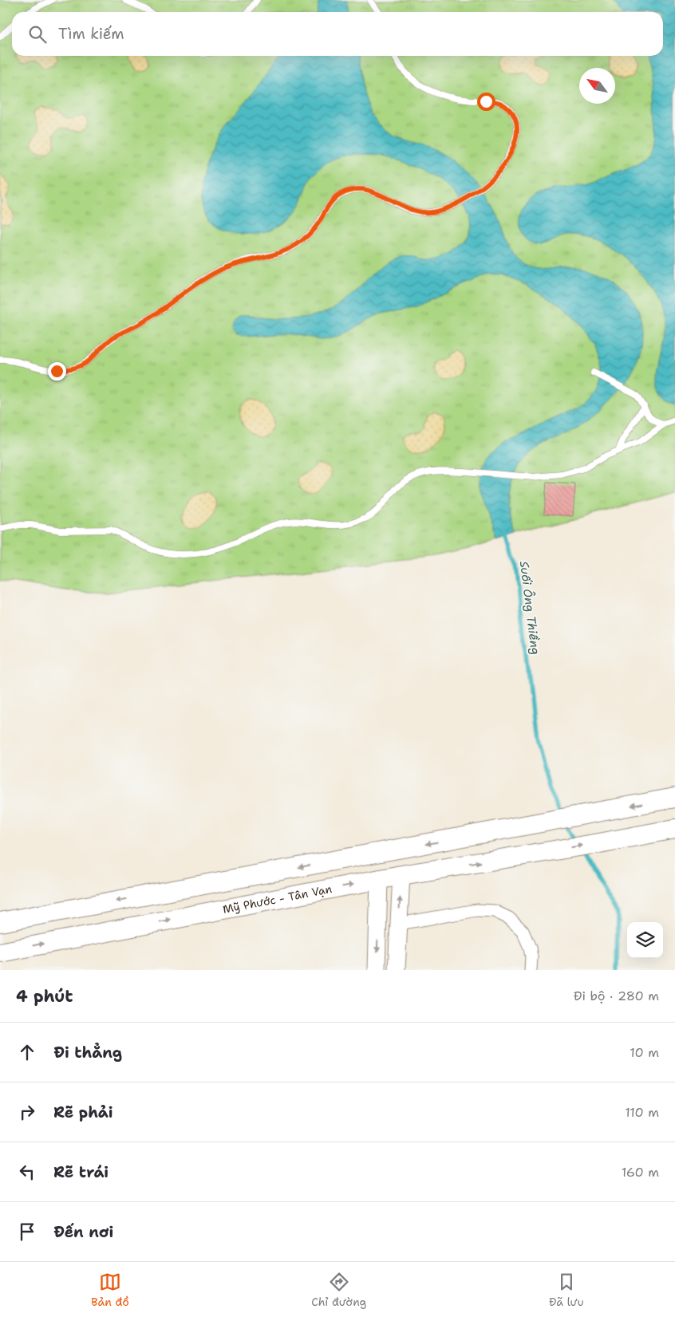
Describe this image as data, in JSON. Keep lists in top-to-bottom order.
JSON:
{
  "streets": {
    "main road": ["Mỹ Phước - Tân Vạn"]
  },
  "water": ["Suối Ông Thiềng"],
  "north": "top left",
  "page": {
    "search": "Tìm kiếm",
    "heading": ["4 phút", "Đi bộ · 280 m"],
    "list": [
      ["Đi thẳng", "10 m"],
      ["Rẽ phải", "110 m"],
      ["Rẽ trái", "160 m"],
      "Đến nơi"
    ],
    "nav": ["Bản đồ", "Chỉ đường", "Đã lưu"]
  }
}
